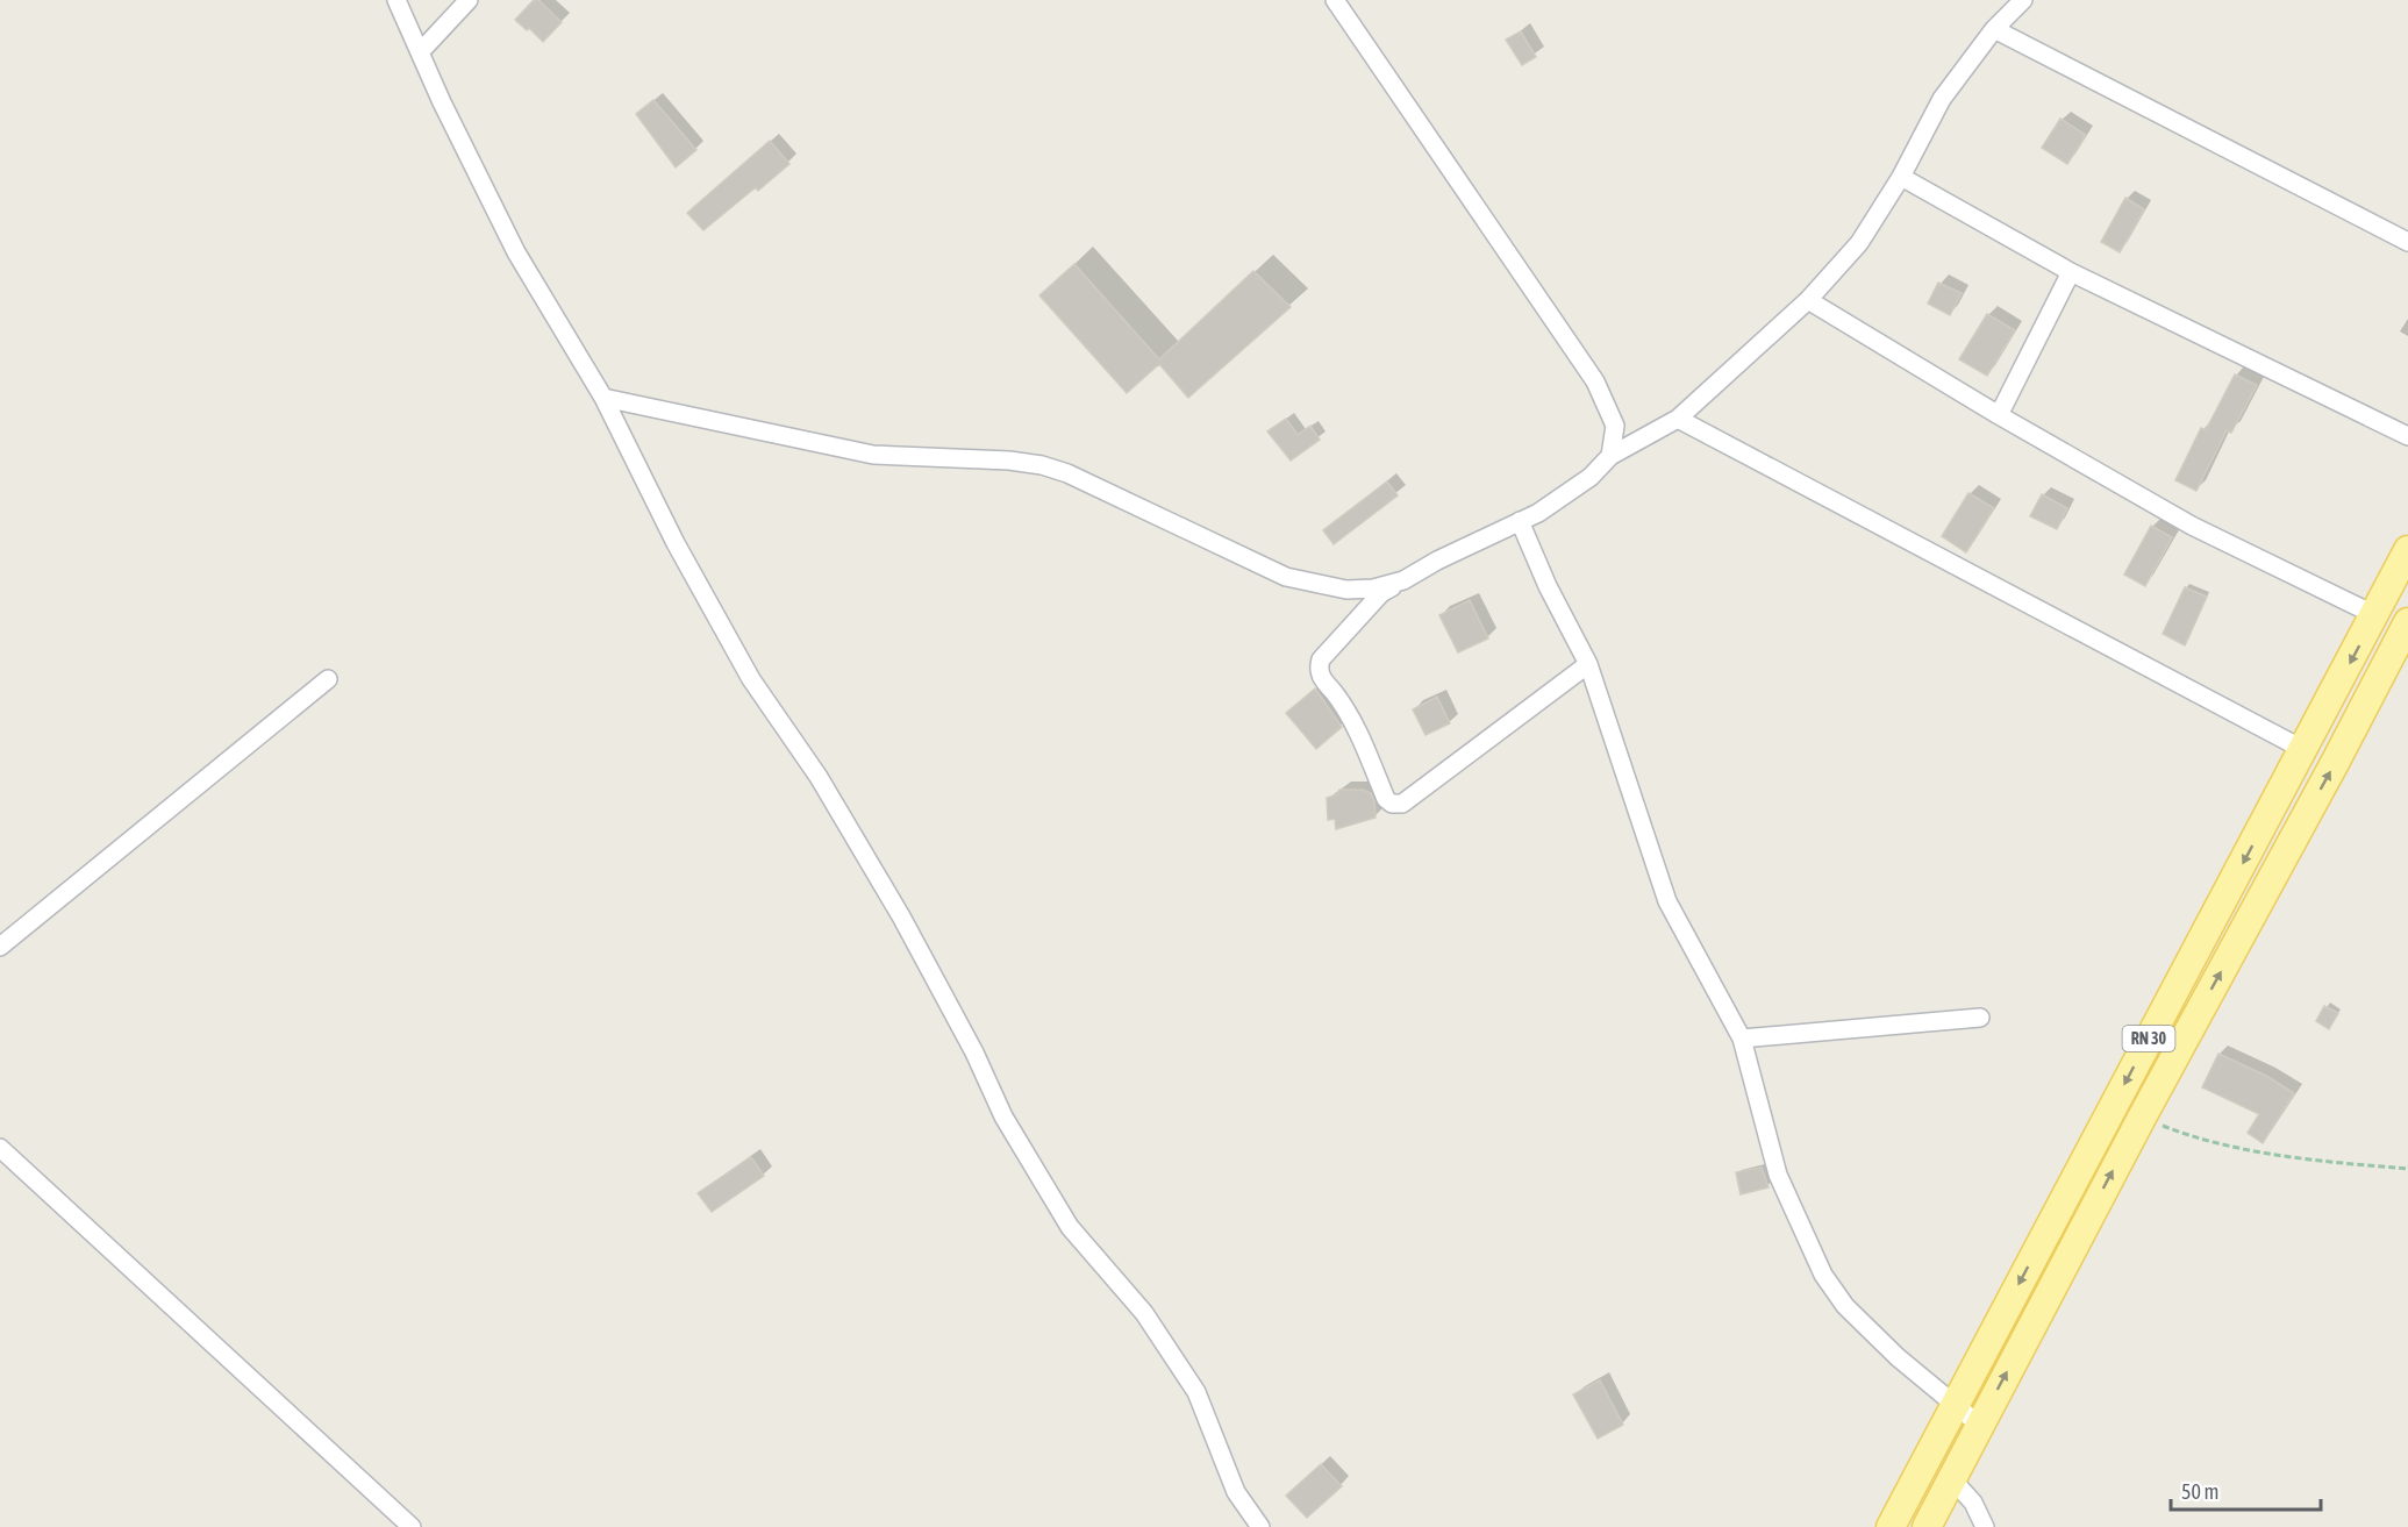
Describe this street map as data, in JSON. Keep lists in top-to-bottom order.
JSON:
{
  "streets": {
    "main road": ["RN 30"]
  },
  "scale_bar": "50 m"
}
